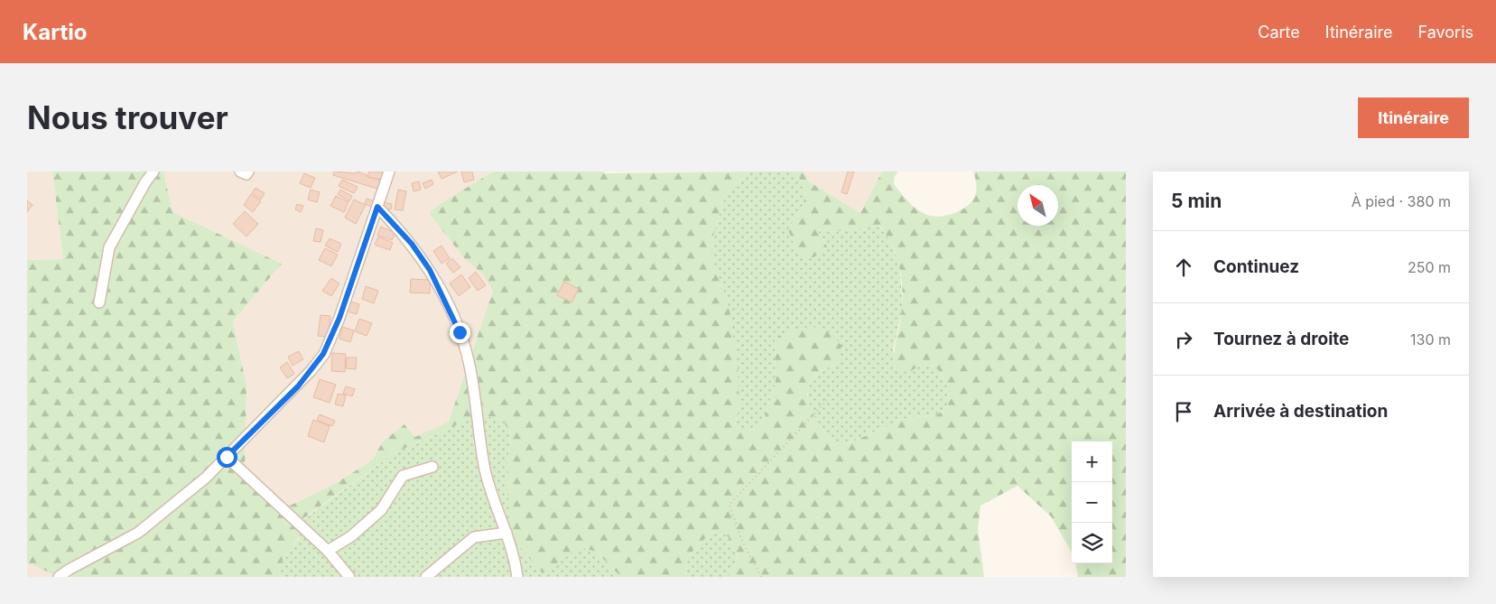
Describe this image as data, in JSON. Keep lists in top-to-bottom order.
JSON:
{
  "north": "top left",
  "page": {
    "header": "Kartio",
    "nav": ["Carte", "Itinéraire", "Favoris"],
    "buttons": "Itinéraire",
    "title": "Nous trouver",
    "heading": ["5 min", "À pied · 380 m"],
    "list": [
      ["Continuez", "250 m"],
      ["Tournez à droite", "130 m"],
      "Arrivée à destination"
    ],
    "map_buttons": ["+", "−"]
  }
}
